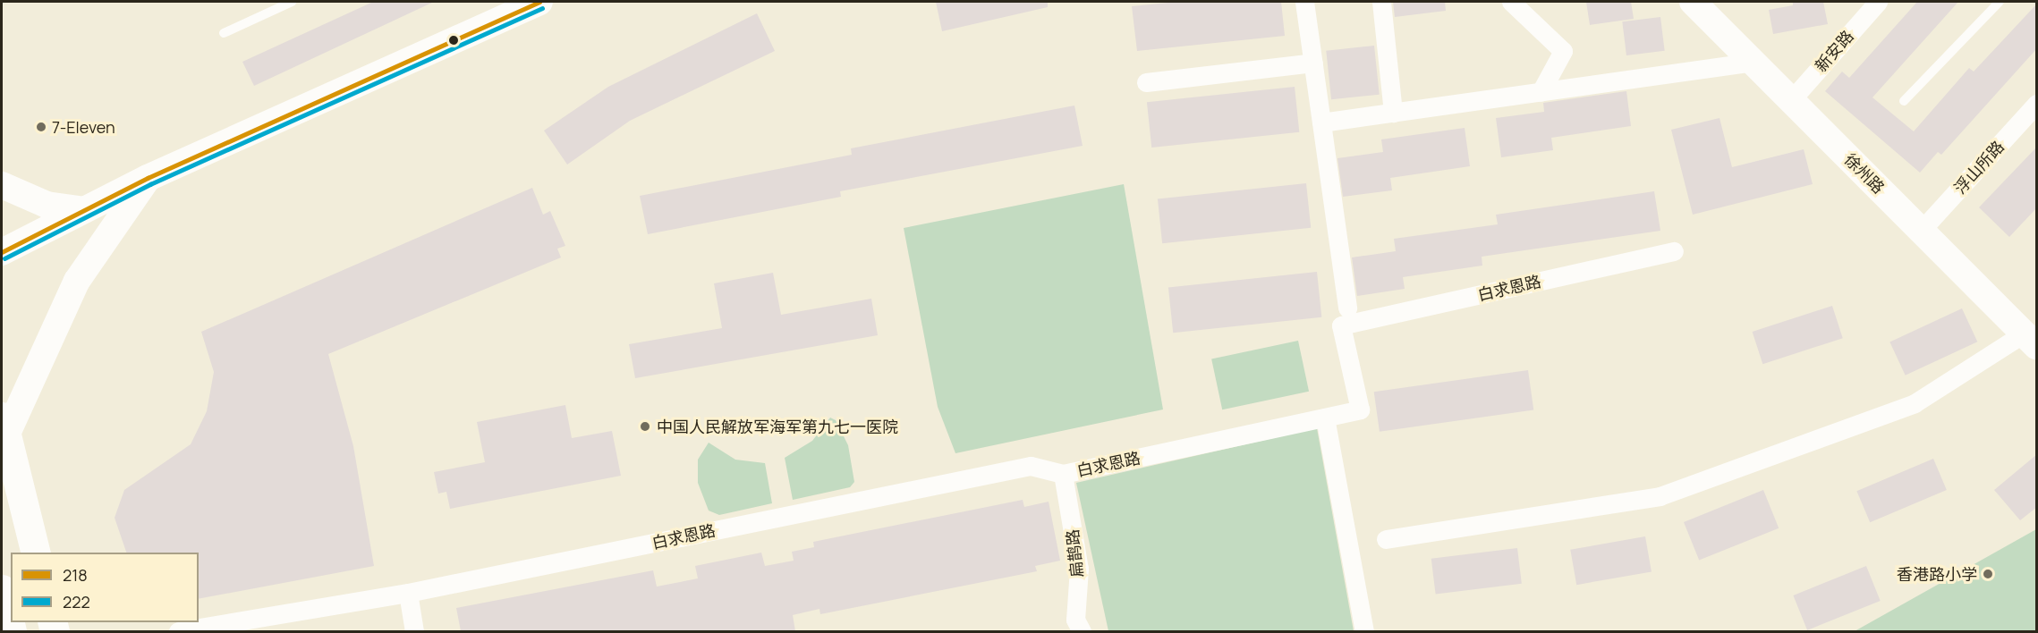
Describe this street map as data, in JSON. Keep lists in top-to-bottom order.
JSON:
{
  "streets": {
    "main road": ["徐州路"],
    "street": [
      "新安路",
      "浮山所路",
      "白求恩路",
      "扁鹊路"
    ]
  },
  "crossings": [
    ["新安路", "徐州路"],
    ["浮山所路", "徐州路"],
    ["白求恩路", "扁鹊路"]
  ],
  "places": ["7-Eleven", "中国人民解放军海军第九七一医院", "香港路小学"],
  "lines": ["transit line 218", "transit line 222"],
  "legend": ["218", "222"]
}
